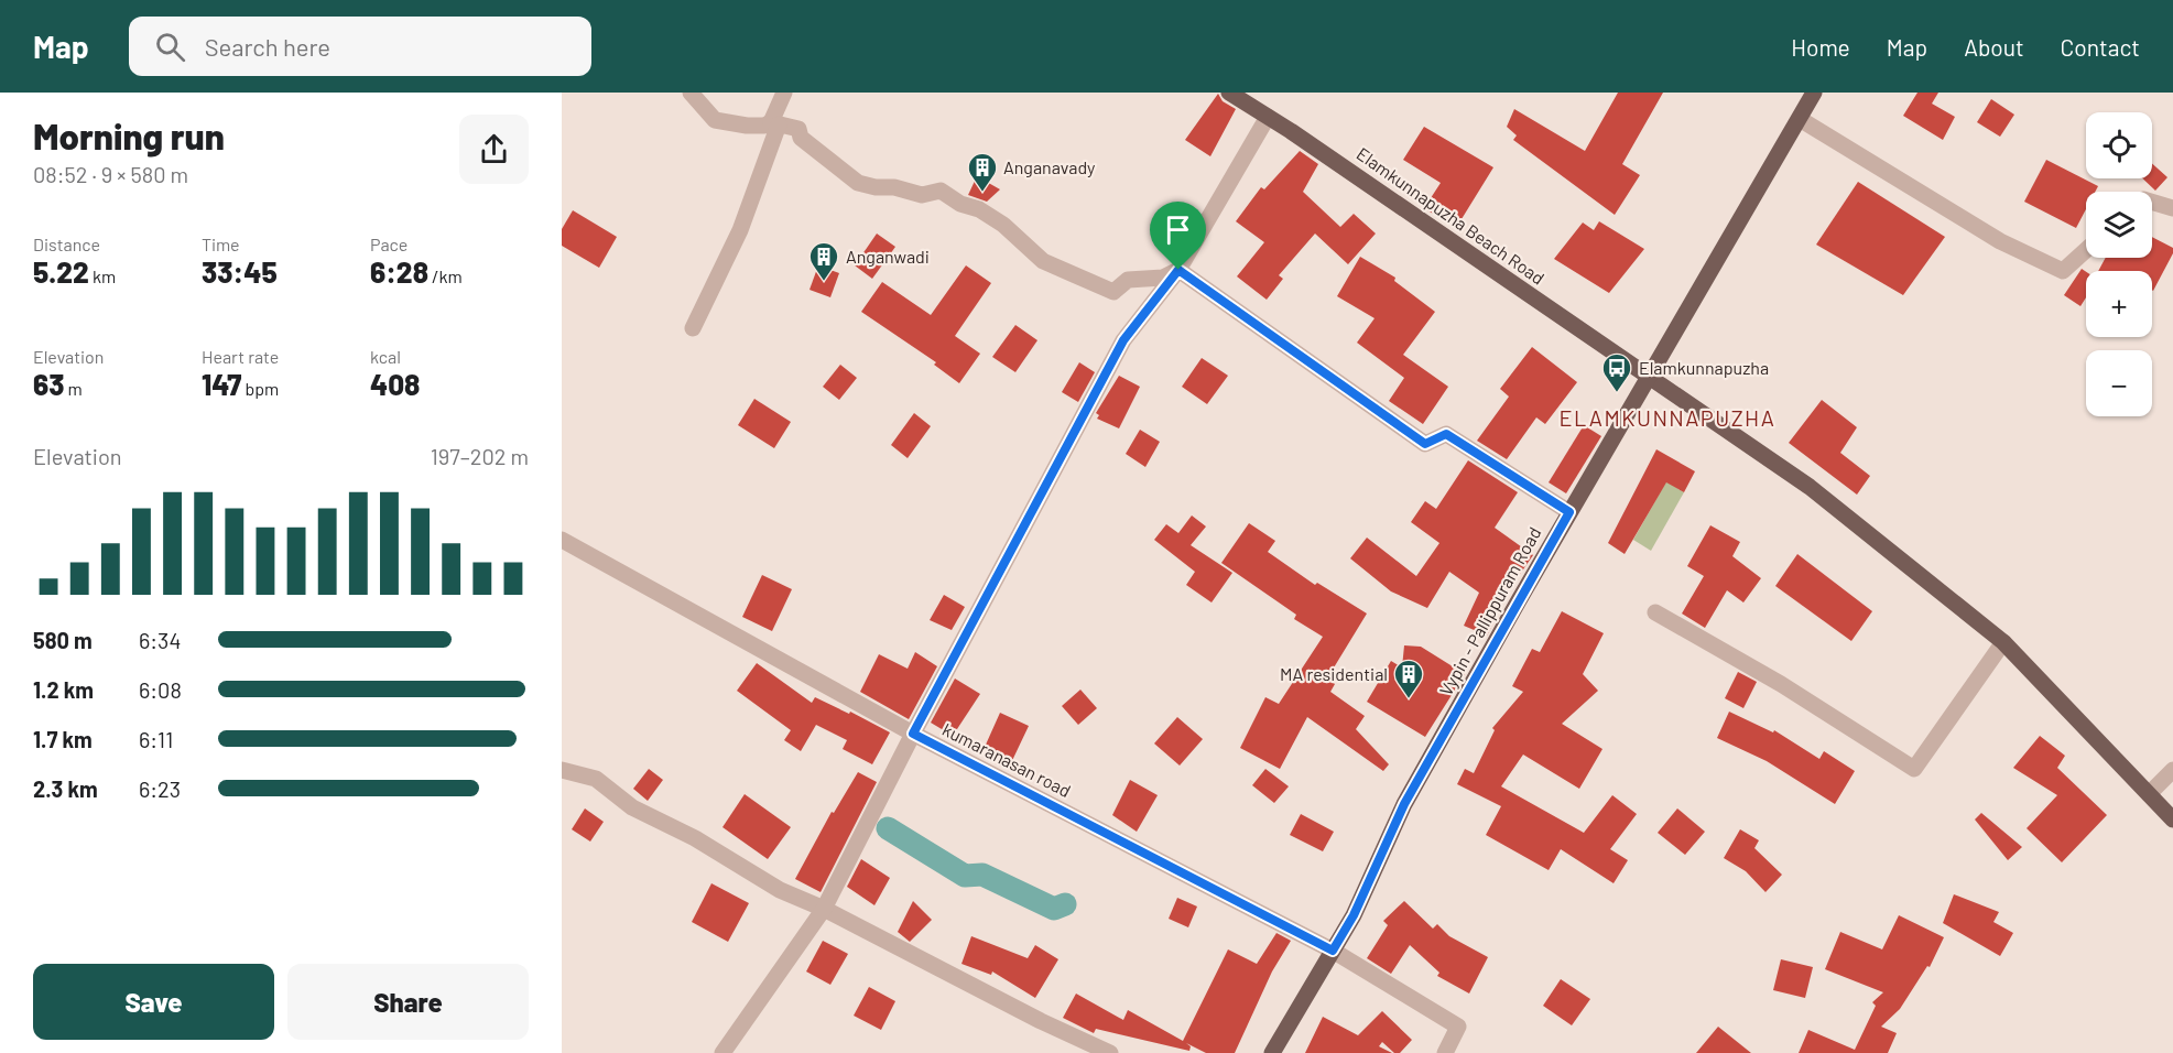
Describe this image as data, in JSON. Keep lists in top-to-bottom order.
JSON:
{
  "streets": {
    "main road": ["Elamkunnapuzha Beach Road", "Vypin - Pallippuram Road"],
    "street": ["kumaranasan road"]
  },
  "crossings": [
    ["Elamkunnapuzha Beach Road", "Vypin - Pallippuram Road"],
    ["Vypin - Pallippuram Road", "kumaranasan road"]
  ],
  "districts": ["ELAMKUNNAPUZHA"],
  "places": {
    "building": ["Anganavady", "Anganwadi", "MA residential"],
    "bus stop": ["Elamkunnapuzha"]
  },
  "page": {
    "header": "Map",
    "search": "Search here",
    "nav": [
      "Home",
      "Map",
      "About",
      "Contact"
    ],
    "heading": ["Morning run", "08:52 · 9 × 580 m"],
    "map_buttons": ["+", "−"],
    "stats": [
      ["Distance", "5.22 km"],
      ["Time", "33:45"],
      ["Pace", "6:28 /km"],
      ["Elevation", "63 m"],
      ["Heart rate", "147 bpm"],
      ["kcal", "408"]
    ],
    "chart": ["Elevation", "197–202 m"],
    "list": [
      {
        "name": "580 m",
        "note": "6:34"
      },
      {
        "name": "1.2 km",
        "note": "6:08"
      },
      {
        "name": "1.7 km",
        "note": "6:11"
      },
      {
        "name": "2.3 km",
        "note": "6:23"
      }
    ],
    "buttons": ["Save", "Share"]
  }
}
